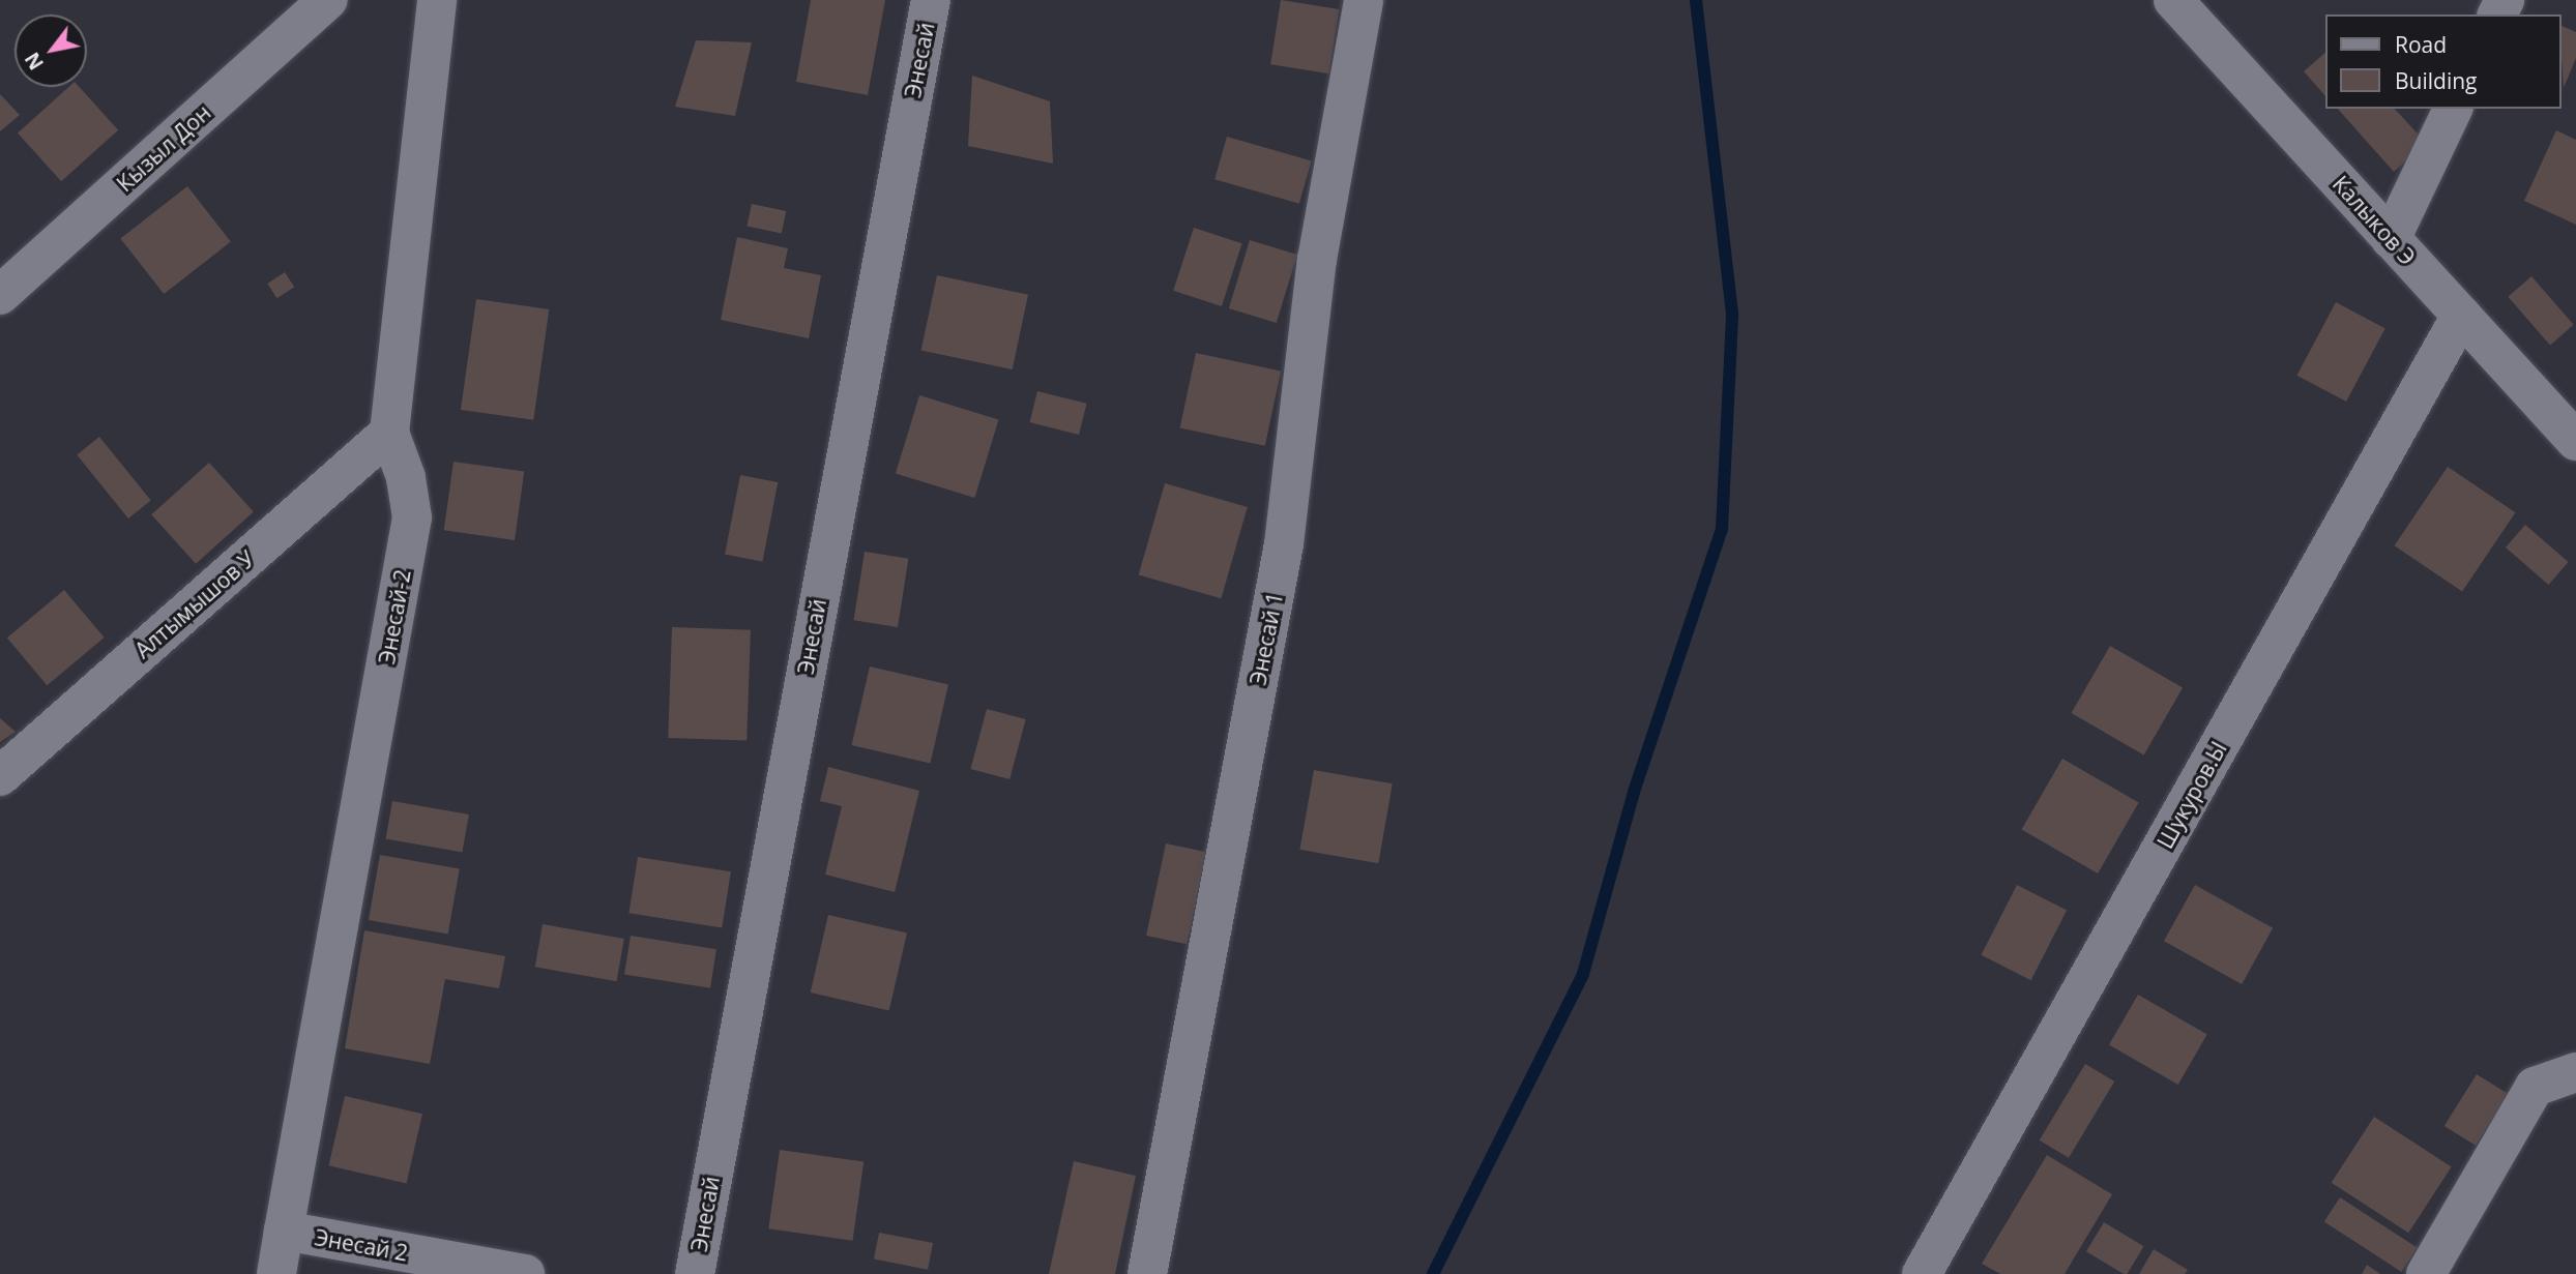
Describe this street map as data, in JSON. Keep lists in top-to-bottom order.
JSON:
{
  "streets": {
    "street": [
      "Энесай",
      "Кызыл Дон",
      "Калыков Э",
      "Алтымышов У",
      "Энесай-2",
      "Энесай 1",
      "Шукуров.Ы",
      "Энесай 2"
    ]
  },
  "crossings": [
    ["Калыков Э", "Шукуров.Ы"],
    ["Алтымышов У", "Энесай-2"],
    ["Энесай-2", "Энесай 2"]
  ],
  "legend": ["Road", "Building"],
  "north": "bottom left"
}
